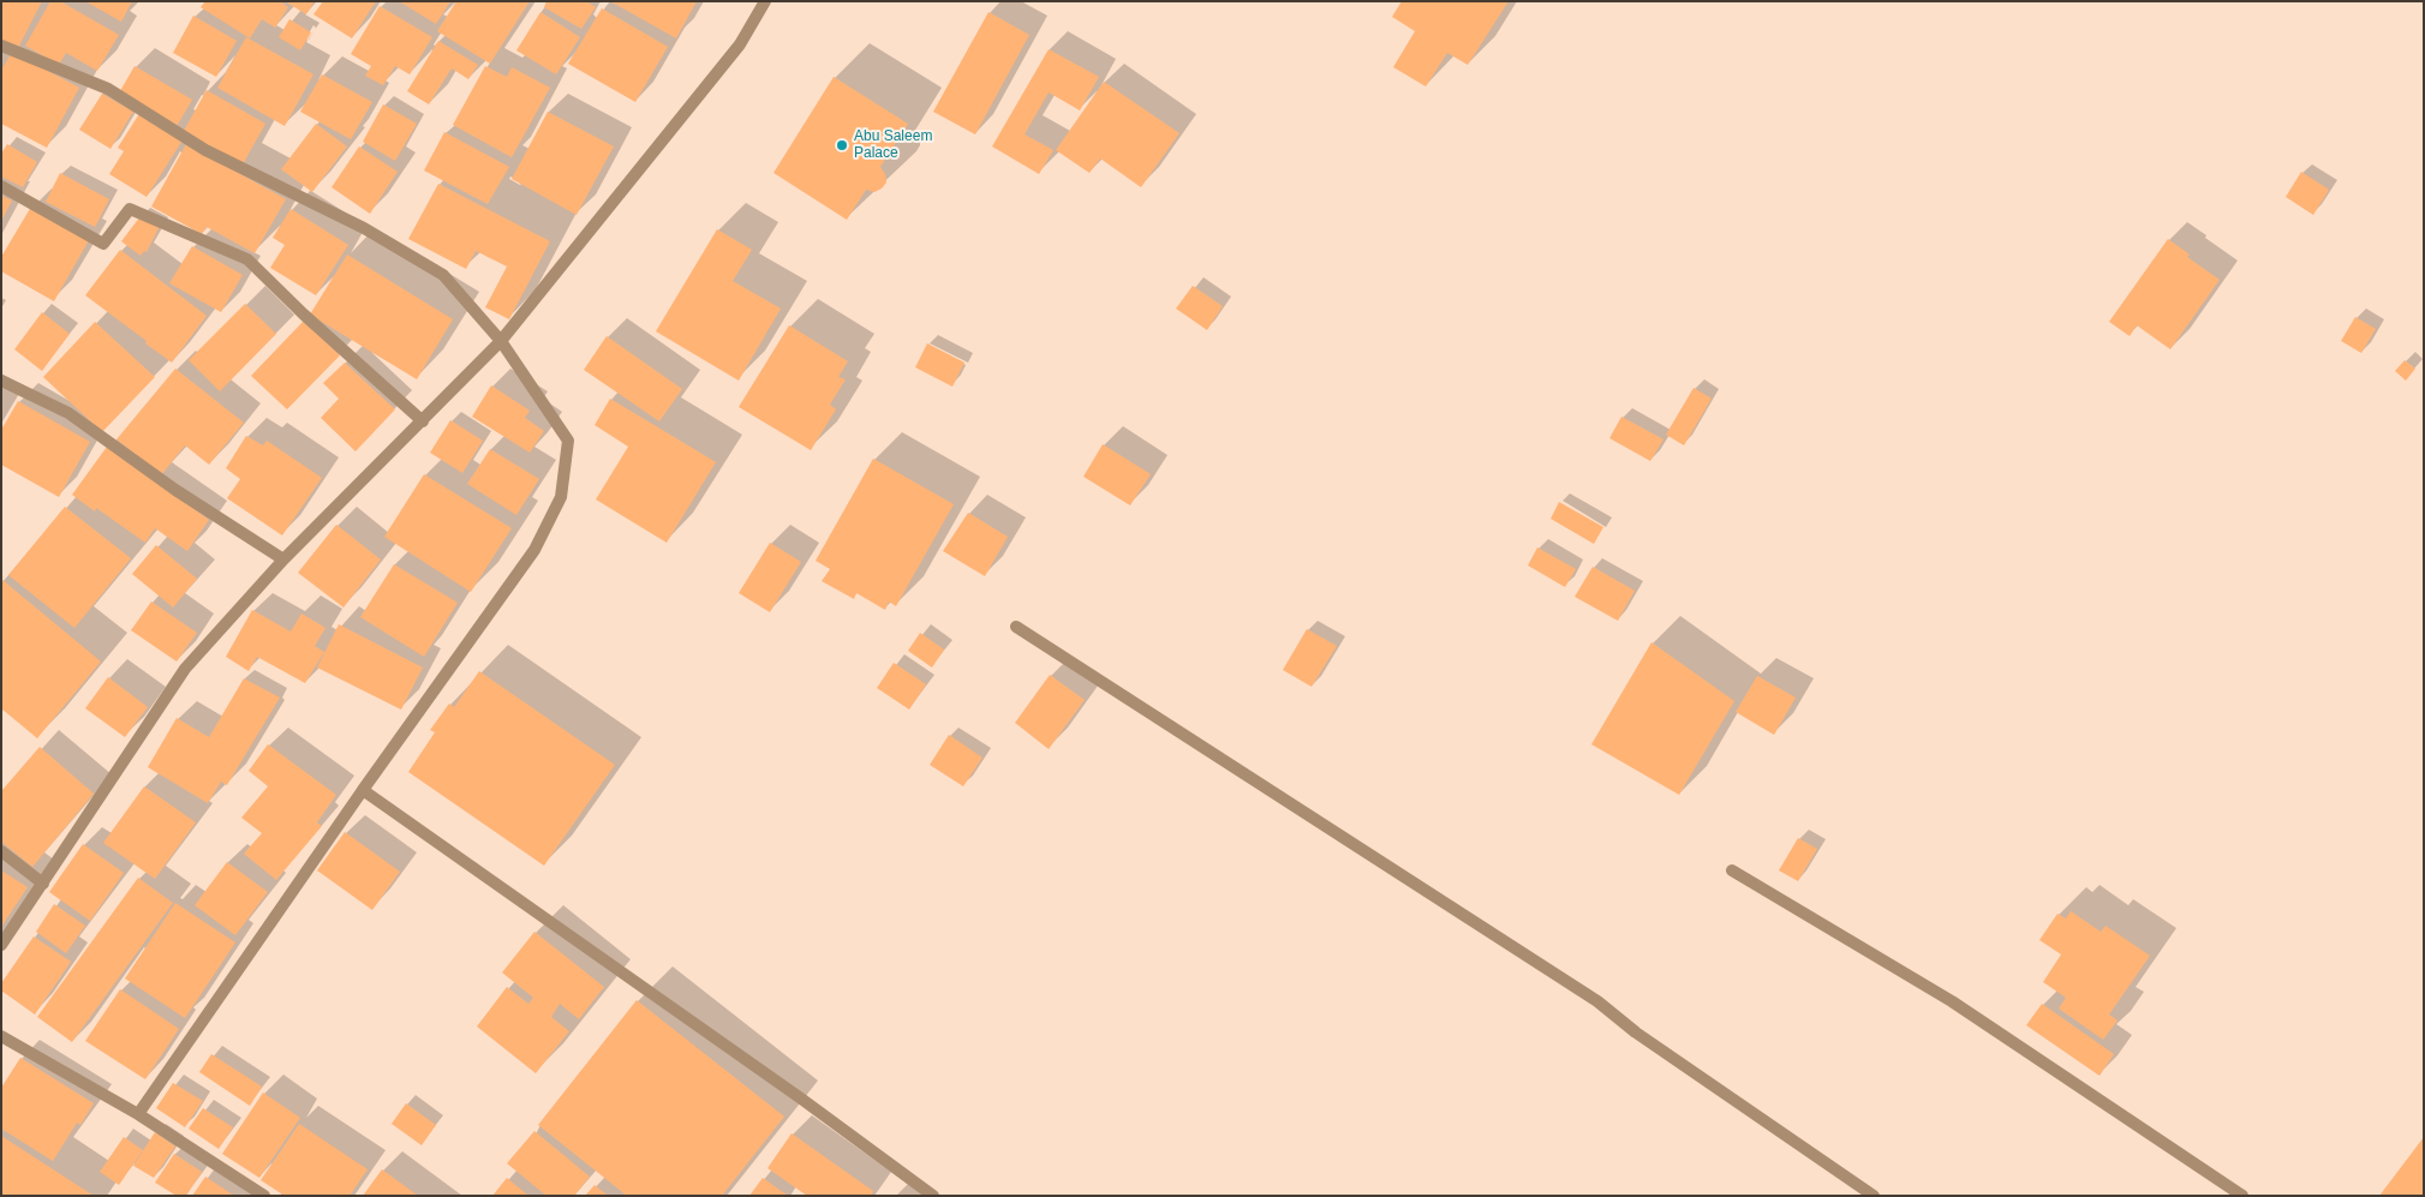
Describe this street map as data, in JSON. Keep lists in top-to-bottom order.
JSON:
{
  "places": ["Abu Saleem Palace"]
}
